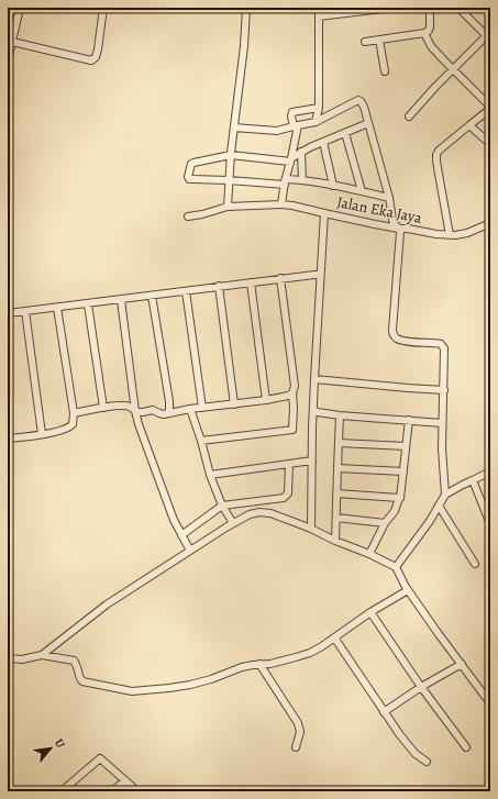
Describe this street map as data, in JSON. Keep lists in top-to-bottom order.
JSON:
{
  "streets": {
    "street": ["Jalan Eka Jaya"]
  },
  "north": "top right"
}
